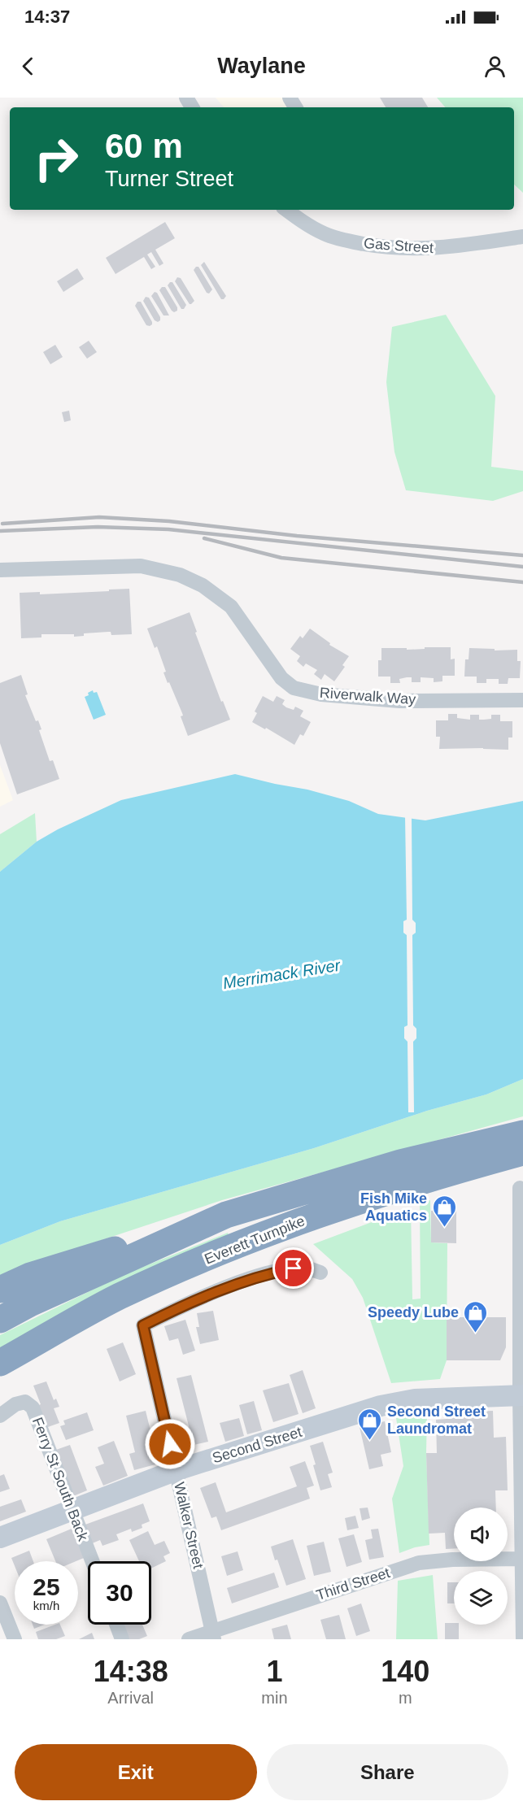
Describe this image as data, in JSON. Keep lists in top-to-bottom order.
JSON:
{
  "streets": {
    "highway": ["Everett Turnpike"],
    "main road": ["Second Street"],
    "street": [
      "Gas Street",
      "Riverwalk Way",
      "Ferry St South Back",
      "Walker Street",
      "Third Street"
    ]
  },
  "crossings": [
    ["Second Street", "Ferry St South Back"],
    ["Second Street", "Walker Street"],
    ["Walker Street", "Third Street"]
  ],
  "water": ["Merrimack River"],
  "places": {
    "shop": ["Fish Mike Aquatics", "Speedy Lube", "Second Street Laundromat"]
  },
  "page": {
    "status": "14:37",
    "header": "Waylane",
    "turn": ["60 m", "Turner Street"],
    "speed": "25 km/h",
    "limit": "30",
    "eta": [
      "14:38",
      "Arrival",
      "1",
      "min",
      "140",
      "m"
    ],
    "buttons": ["Exit", "Share"]
  }
}
